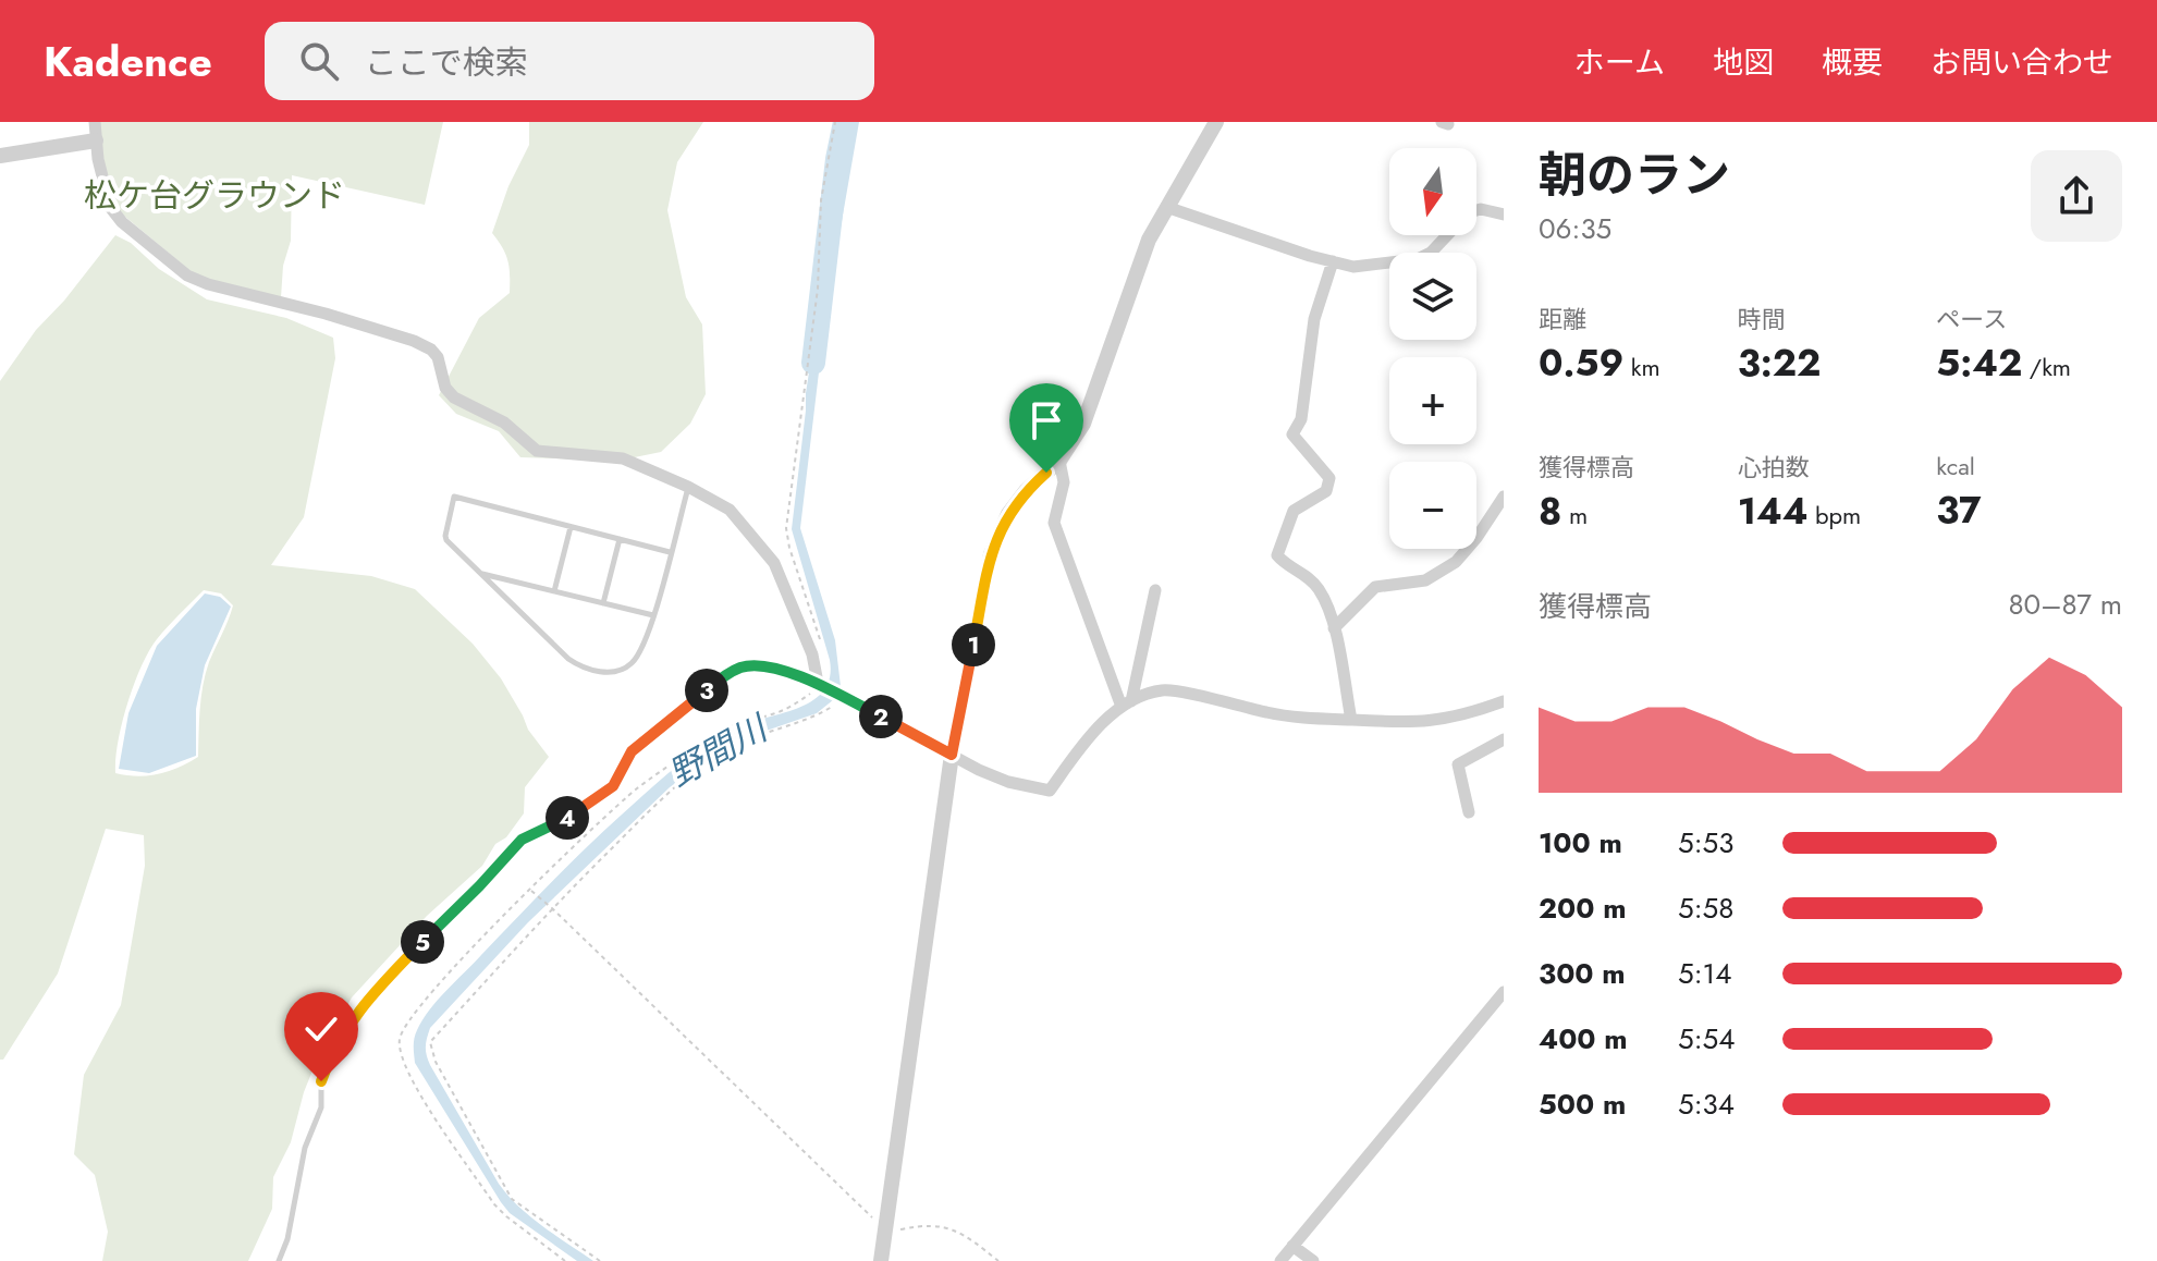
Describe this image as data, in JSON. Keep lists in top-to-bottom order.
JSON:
{
  "water": ["野間川"],
  "parks": ["松ケ台グラウンド"],
  "north": "bottom",
  "page": {
    "header": "Kadence",
    "search": "ここで検索",
    "nav": [
      "ホーム",
      "地図",
      "概要",
      "お問い合わせ"
    ],
    "heading": ["朝のラン", "06:35"],
    "map_buttons": ["+", "−"],
    "stats": [
      ["距離", "0.59 km"],
      ["時間", "3:22"],
      ["ペース", "5:42 /km"],
      ["獲得標高", "8 m"],
      ["心拍数", "144 bpm"],
      ["kcal", "37"]
    ],
    "chart": ["獲得標高", "80–87 m"],
    "pins": [
      "1",
      "3",
      "2",
      "4",
      "5"
    ],
    "list": [
      {
        "name": "100 m",
        "note": "5:53"
      },
      {
        "name": "200 m",
        "note": "5:58"
      },
      {
        "name": "300 m",
        "note": "5:14"
      },
      {
        "name": "400 m",
        "note": "5:54"
      },
      {
        "name": "500 m",
        "note": "5:34"
      }
    ]
  }
}
